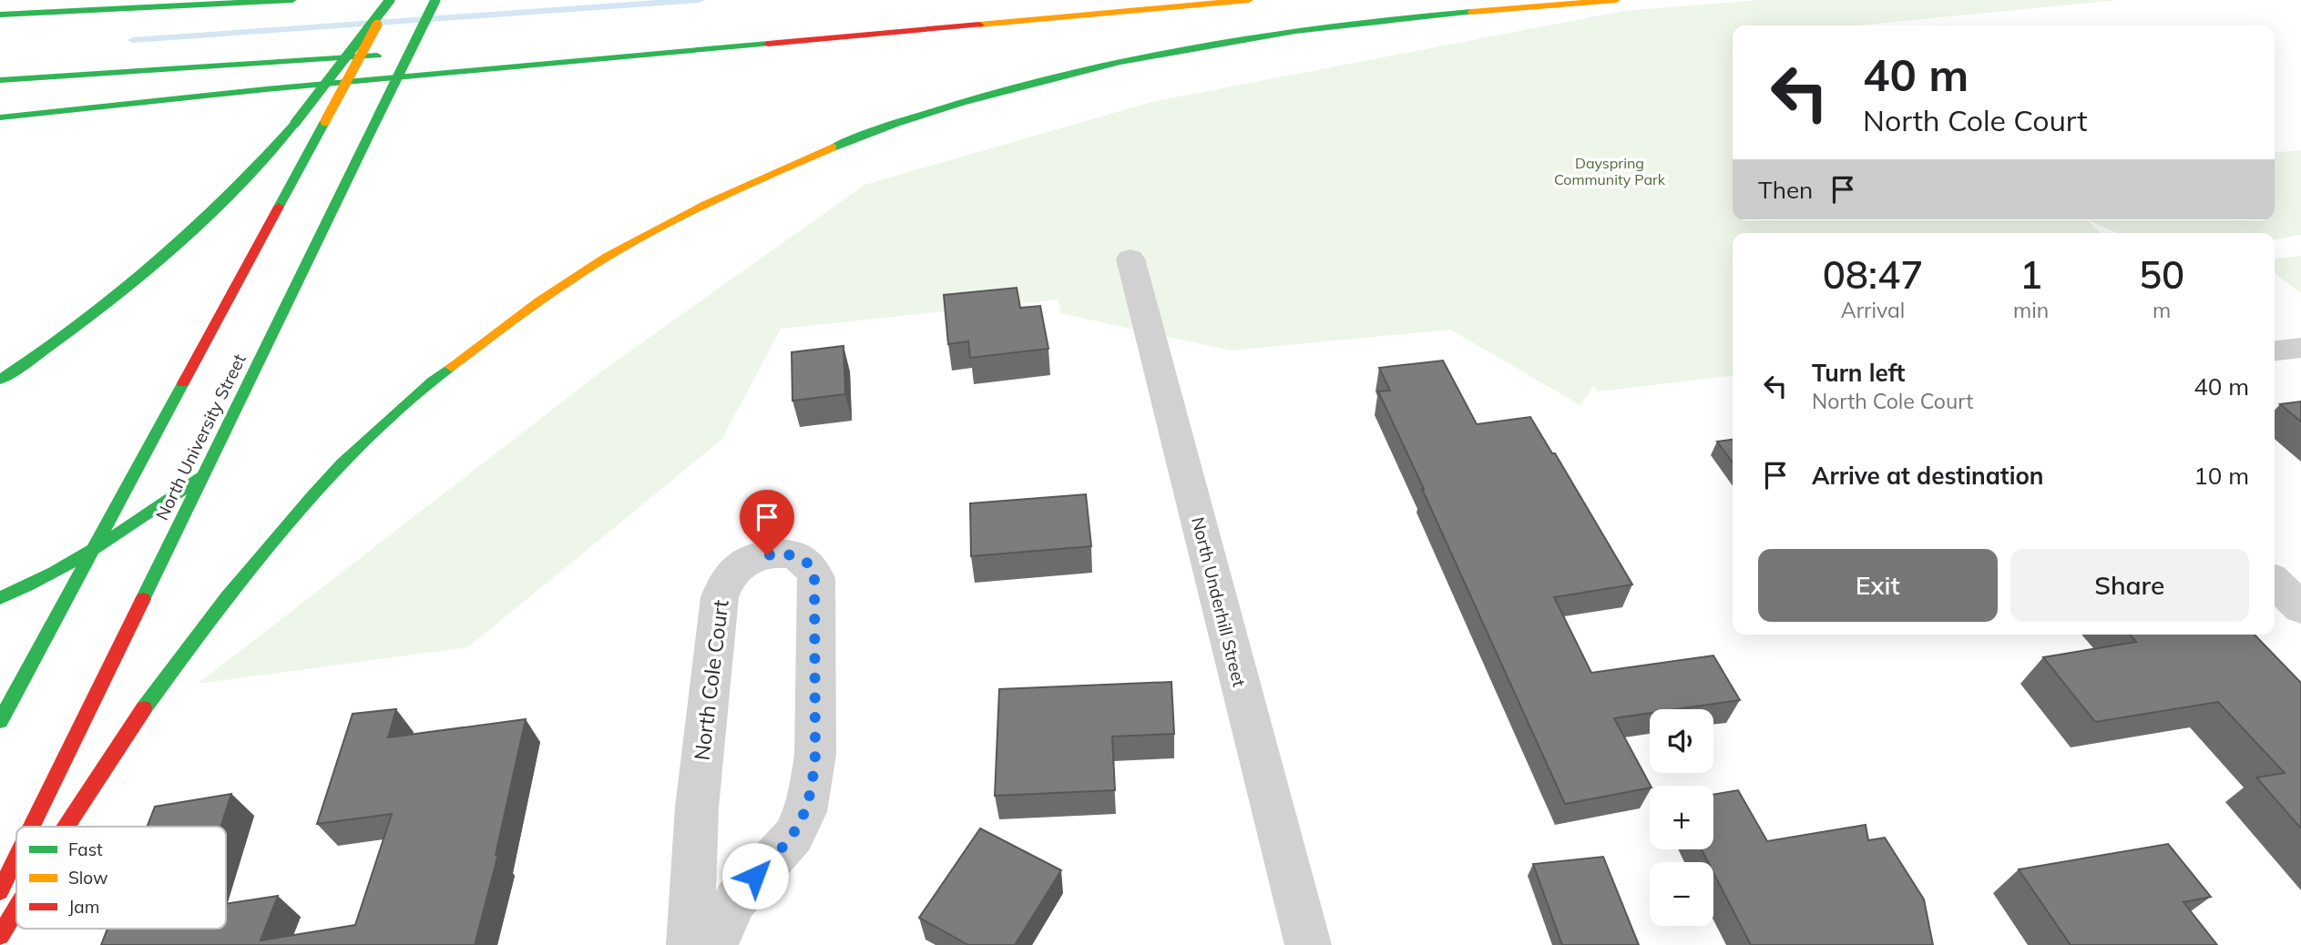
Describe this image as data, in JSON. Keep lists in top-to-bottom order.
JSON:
{
  "streets": {
    "main road": ["North University Street"],
    "street": ["North Underhill Street", "North Cole Court"]
  },
  "parks": ["Dayspring Community Park"],
  "legend": ["Fast", "Slow", "Jam"],
  "page": {
    "turn": ["40 m", "North Cole Court"],
    "then": "Then",
    "eta": [
      "08:47",
      "Arrival",
      "1",
      "min",
      "50",
      "m"
    ],
    "list": [
      {
        "name": "Turn left",
        "note": "North Cole Court",
        "value": "40 m"
      },
      {
        "name": "Arrive at destination",
        "value": "10 m"
      }
    ],
    "buttons": ["Exit", "Share"],
    "map_buttons": ["+", "−"]
  }
}
